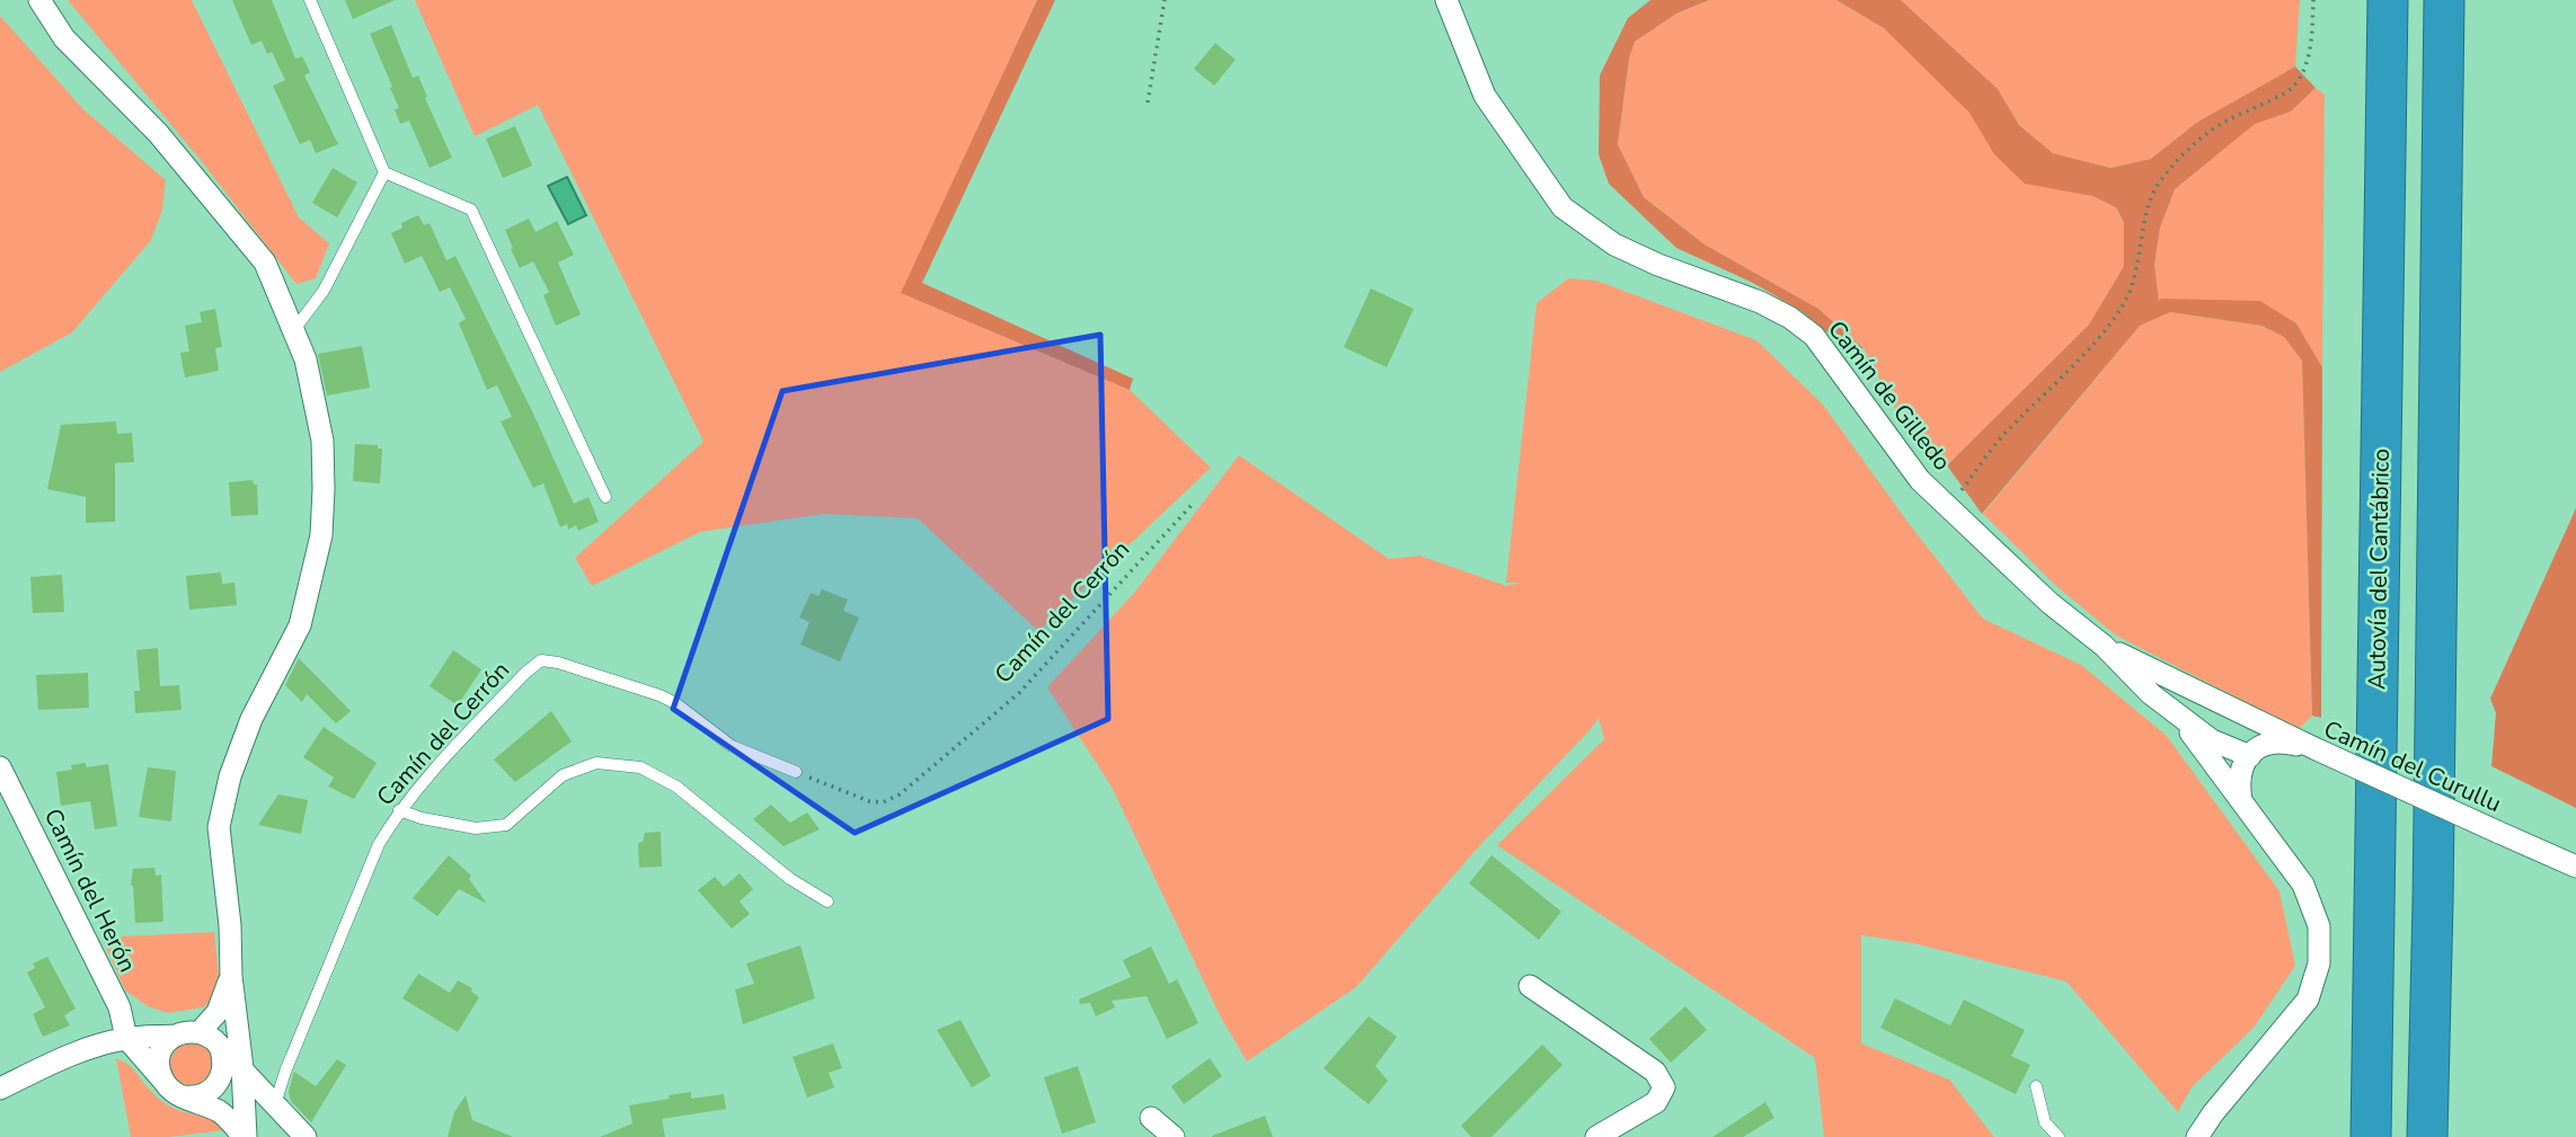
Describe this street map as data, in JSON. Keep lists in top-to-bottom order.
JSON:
{
  "streets": {
    "highway": ["Autovía del Cantábrico"],
    "street": ["Camín de Gilledo", "Camín del Curullu", "Camín del Herón"],
    "lane": ["Camín del Cerrón"]
  },
  "crossings": [
    ["Camín de Gilledo", "Camín del Curullu"]
  ]
}
